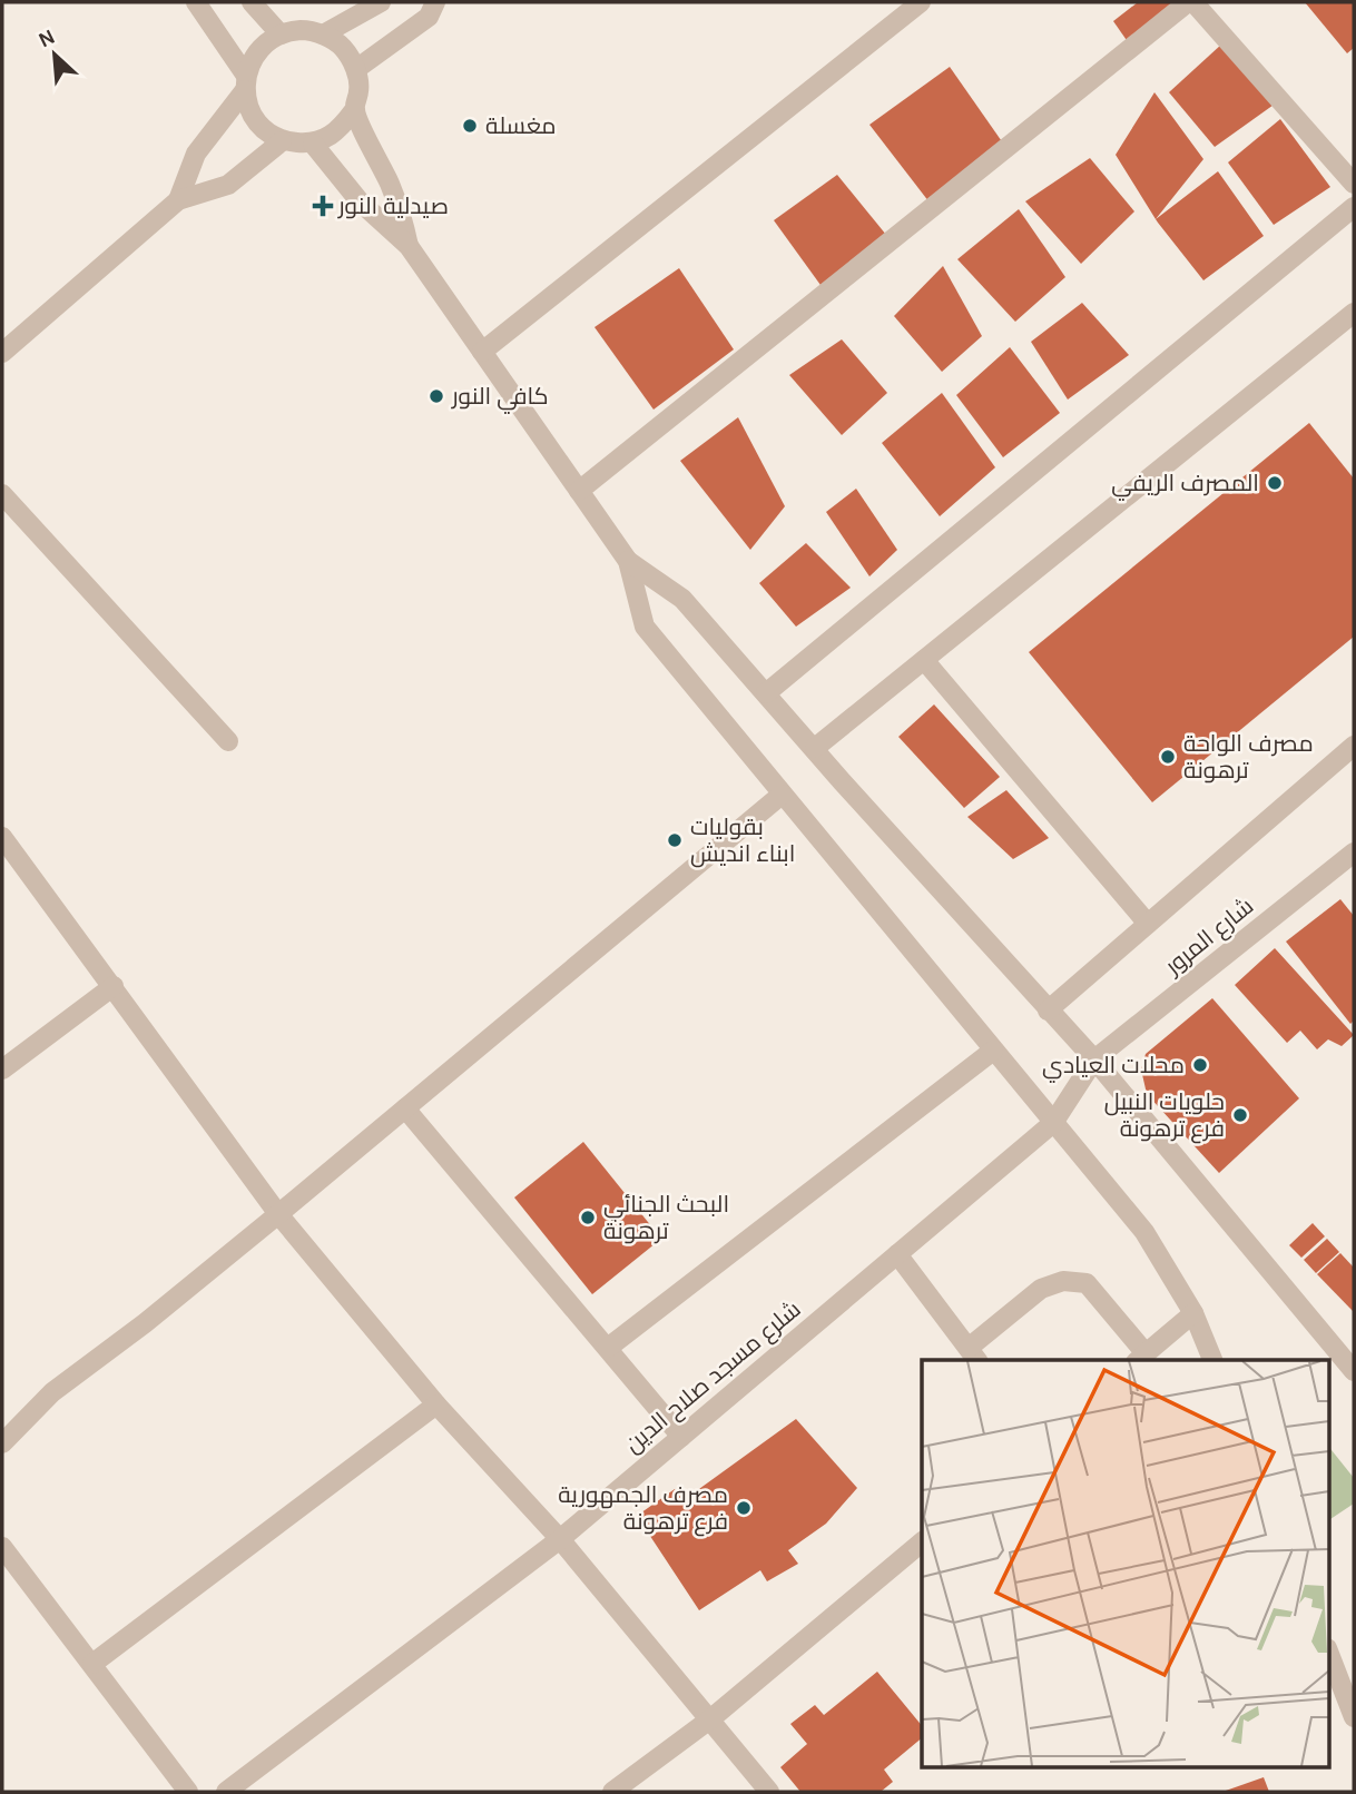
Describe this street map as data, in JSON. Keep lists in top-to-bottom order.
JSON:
{
  "streets": {
    "street": ["شارع المرور", "شلرع مسجد صلاح الدين"]
  },
  "crossings": [
    ["شارع المرور", "شلرع مسجد صلاح الدين"]
  ],
  "places": {
    "other": [
      "مغسلة",
      "كافي النور",
      "المصرف الريفي",
      "مصرف الواحة ترهونة",
      "بقوليات ابناء انديش",
      "محلات العيادي",
      "حلويات النبيل فرع ترهونة",
      "البحث الجنائي ترهونة",
      "مصرف الجمهورية فرع ترهونة"
    ],
    "health": ["صيدلية النور"]
  },
  "north": "top left"
}
